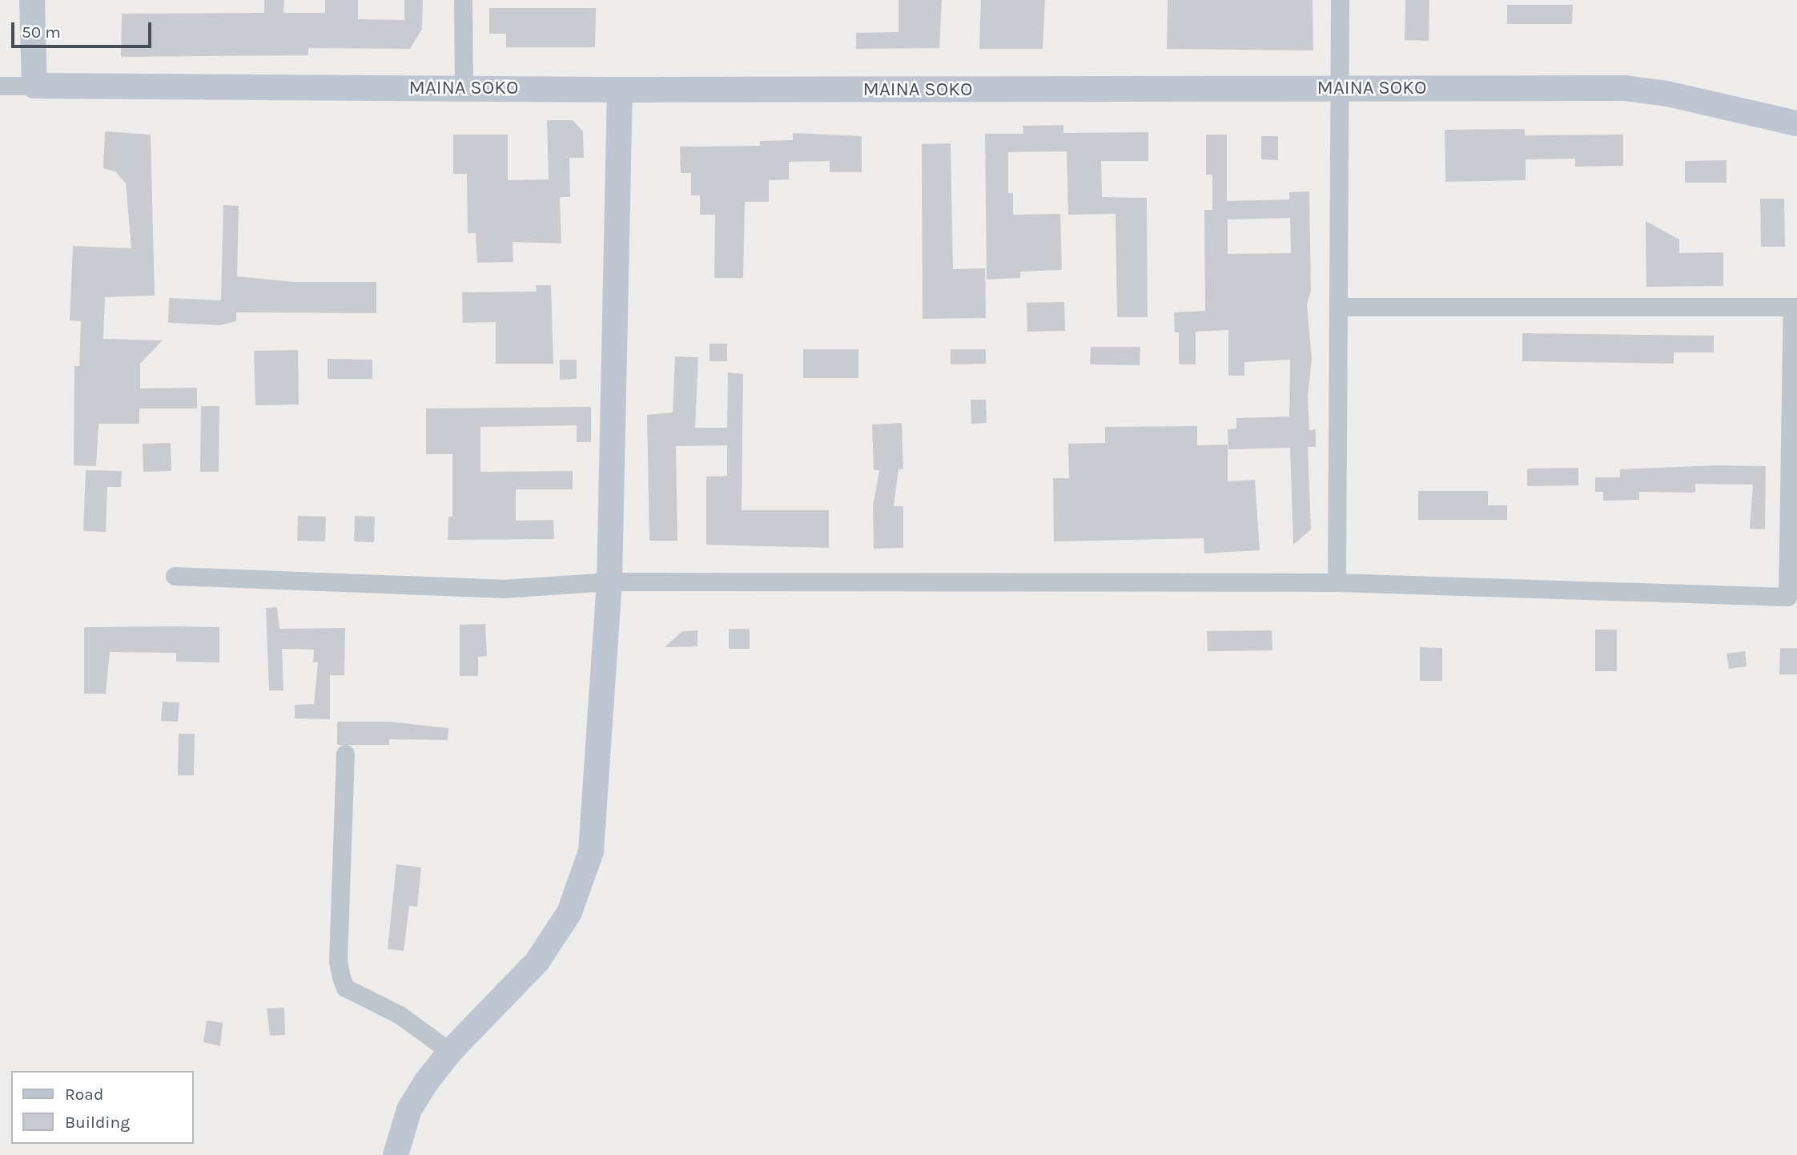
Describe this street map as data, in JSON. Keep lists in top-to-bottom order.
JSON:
{
  "streets": {
    "street": ["MAINA SOKO"]
  },
  "legend": ["Road", "Building"],
  "scale_bar": "50 m"
}
